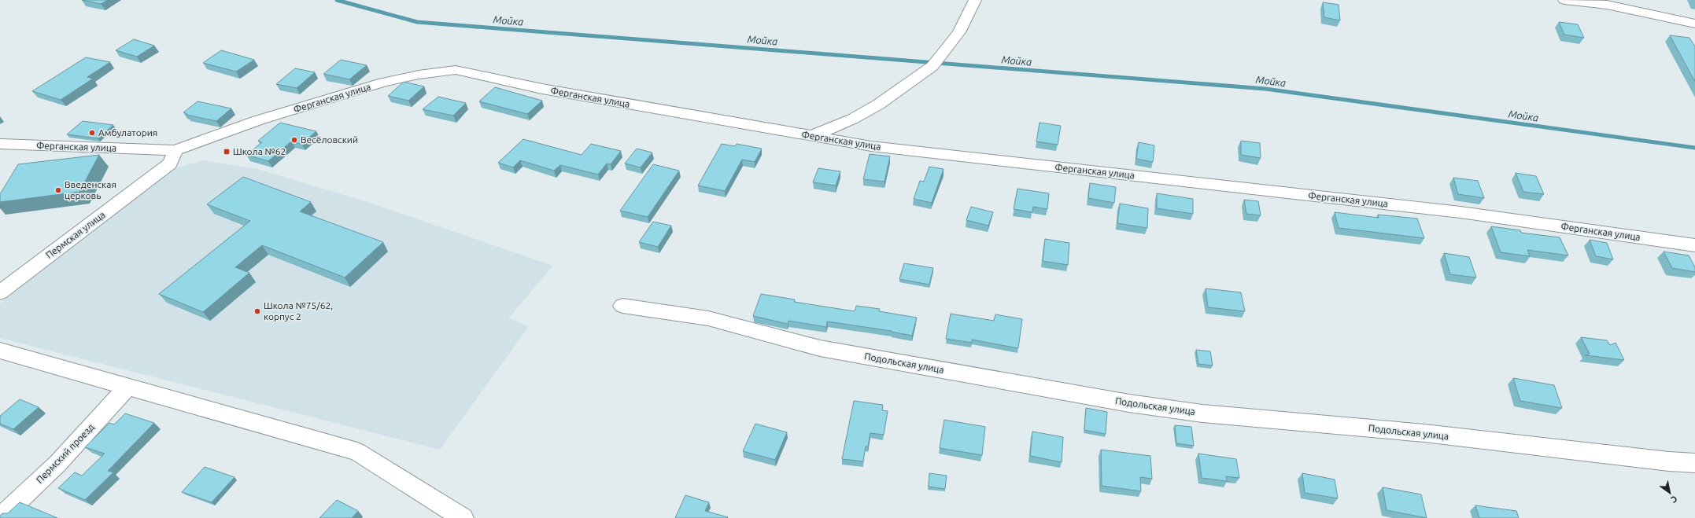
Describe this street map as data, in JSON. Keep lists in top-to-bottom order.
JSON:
{
  "streets": {
    "street": [
      "Ферганская улица",
      "Пермская улица",
      "Подольская улица",
      "Пермский проезд"
    ]
  },
  "crossings": [
    ["Ферганская улица", "Пермская улица"]
  ],
  "water": ["Мойка"],
  "places": {
    "other": [
      "Амбулатория",
      "Весёловский",
      "Введенская церковь",
      "Школа №75/62, корпус 2"
    ],
    "transit": ["Школа №62"]
  },
  "north": "bottom right"
}
